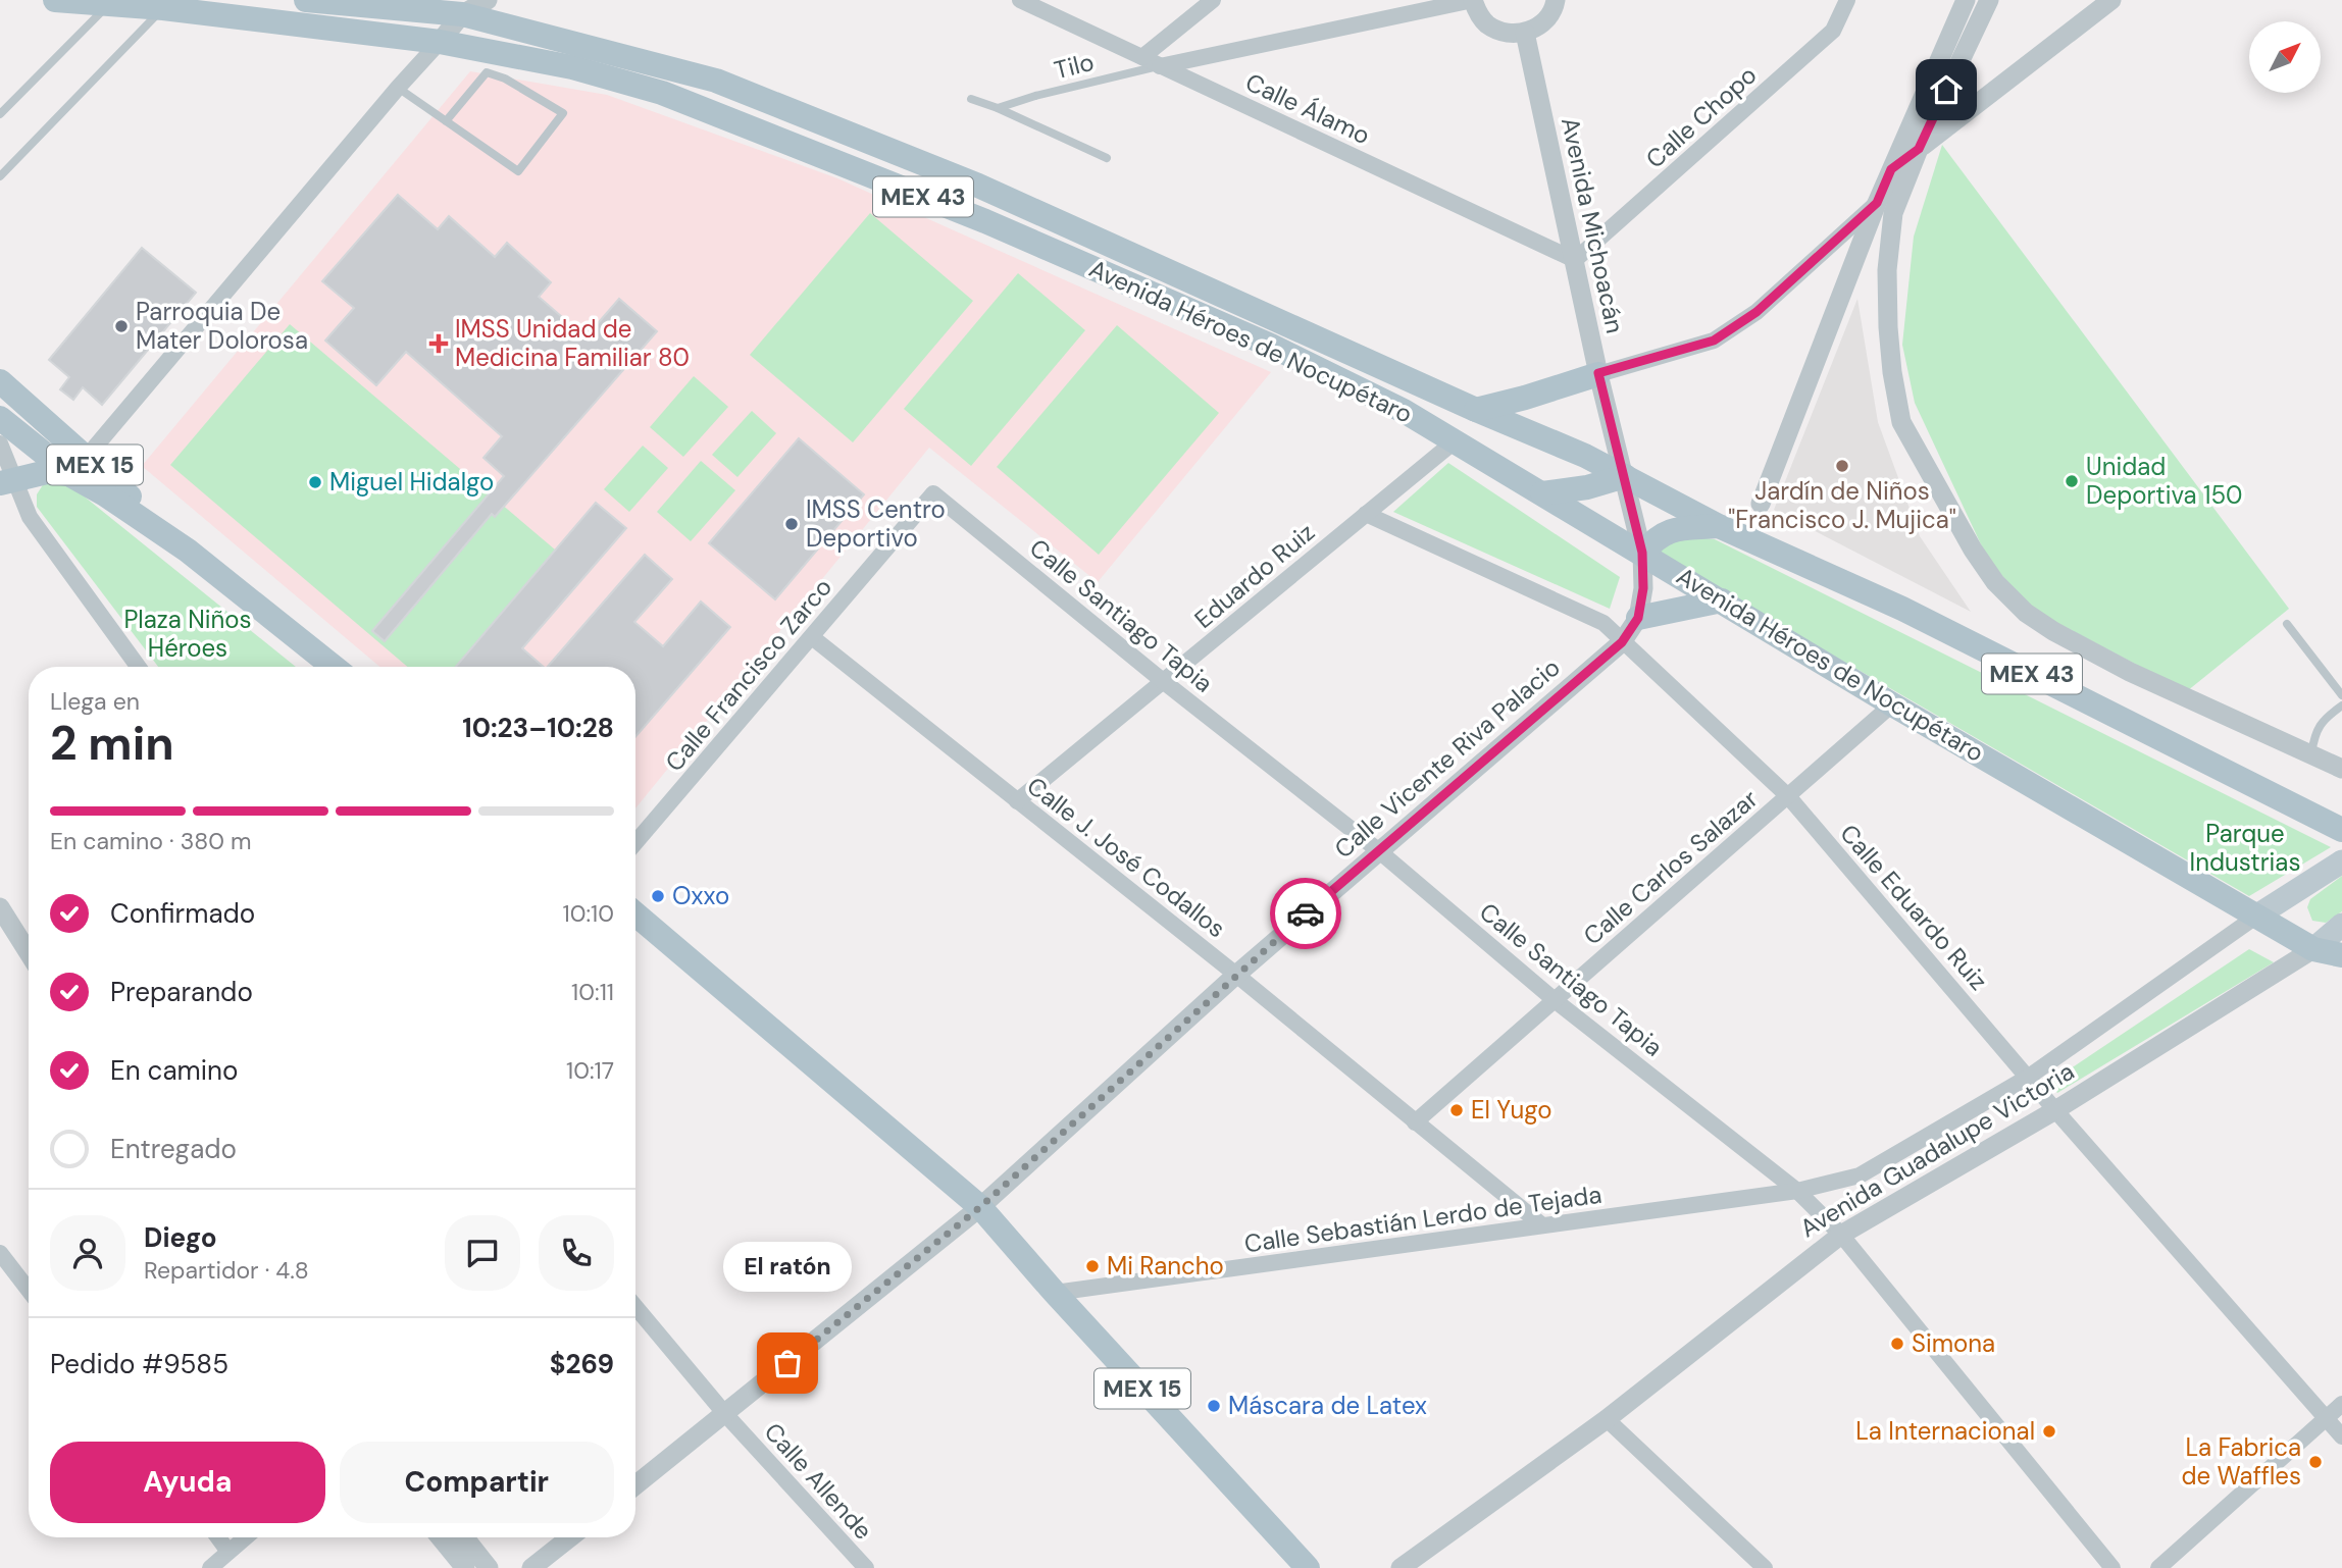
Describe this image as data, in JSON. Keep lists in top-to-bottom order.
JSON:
{
  "streets": {
    "main road": [
      "MEX 43",
      "Avenida Héroes de Nocupétaro",
      "MEX 15",
      "Avenida Guadalupe Victoria"
    ],
    "street": [
      "Calle Álamo",
      "Calle Chopo",
      "Avenida Michoacán",
      "Eduardo Ruiz",
      "Calle Santiago Tapia",
      "Calle Francisco Zarco",
      "Calle Vicente Riva Palacio",
      "Calle J. José Codallos",
      "Calle Carlos Salazar",
      "Calle Eduardo Ruiz",
      "Calle Sebastián Lerdo de Tejada",
      "Calle Allende"
    ],
    "lane": ["Tilo"]
  },
  "crossings": [
    ["Tilo", "Calle Álamo"],
    ["Calle Álamo", "Calle Chopo"],
    ["Calle Álamo", "Avenida Michoacán"],
    ["Calle Chopo", "Avenida Michoacán"],
    ["Avenida Michoacán", "Avenida Héroes de Nocupétaro"],
    ["Avenida Michoacán", "Calle Vicente Riva Palacio"],
    ["Avenida Héroes de Nocupétaro", "Eduardo Ruiz"],
    ["Avenida Héroes de Nocupétaro", "Calle Vicente Riva Palacio"],
    ["Avenida Héroes de Nocupétaro", "Calle Carlos Salazar"],
    ["Avenida Héroes de Nocupétaro", "Avenida Guadalupe Victoria"],
    ["MEX 15", "Calle Vicente Riva Palacio"],
    ["MEX 15", "Calle Sebastián Lerdo de Tejada"],
    ["Eduardo Ruiz", "Calle Santiago Tapia"],
    ["Eduardo Ruiz", "Calle J. José Codallos"],
    ["Eduardo Ruiz", "Calle Eduardo Ruiz"],
    ["Calle Santiago Tapia", "Calle Francisco Zarco"],
    ["Calle Santiago Tapia", "Calle Vicente Riva Palacio"],
    ["Calle Santiago Tapia", "Calle Carlos Salazar"],
    ["Calle Santiago Tapia", "Avenida Guadalupe Victoria"],
    ["Calle Santiago Tapia", "Calle Sebastián Lerdo de Tejada"],
    ["Calle Francisco Zarco", "Calle J. José Codallos"],
    ["Calle Vicente Riva Palacio", "Calle J. José Codallos"],
    ["Calle Vicente Riva Palacio", "Calle Eduardo Ruiz"],
    ["Calle Vicente Riva Palacio", "Calle Allende"],
    ["Calle J. José Codallos", "Calle Carlos Salazar"],
    ["Calle J. José Codallos", "Calle Sebastián Lerdo de Tejada"],
    ["Calle Carlos Salazar", "Calle Eduardo Ruiz"],
    ["Calle Eduardo Ruiz", "Avenida Guadalupe Victoria"],
    ["Avenida Guadalupe Victoria", "Calle Sebastián Lerdo de Tejada"]
  ],
  "parks": ["Plaza Niños Héroes", "Parque Industrias"],
  "places": {
    "other": [
      "Parroquia De Mater Dolorosa",
      "Jardín de Niños \"Francisco J. Mujica\"",
      "Unidad Deportiva 150",
      "Miguel Hidalgo",
      "IMSS Centro Deportivo",
      "Oxxo",
      "El Yugo",
      "Mi Rancho",
      "Simona",
      "El ratón",
      "Máscara de Latex",
      "La Internacional",
      "La Fabrica de Waffles"
    ],
    "health": ["IMSS Unidad de Medicina Familiar 80"]
  },
  "north": "top right",
  "page": {
    "heading": ["2 min", "Llega en", "10:23–10:28"],
    "panel": [
      "Diego",
      "Repartidor · 4.8",
      "Pedido #9585",
      "$269"
    ],
    "bar": "En camino · 380 m",
    "list": [
      ["Confirmado", "10:10"],
      ["Preparando", "10:11"],
      ["En camino", "10:17"],
      "Entregado"
    ],
    "bubble": "El ratón",
    "buttons": ["Ayuda", "Compartir"]
  }
}
